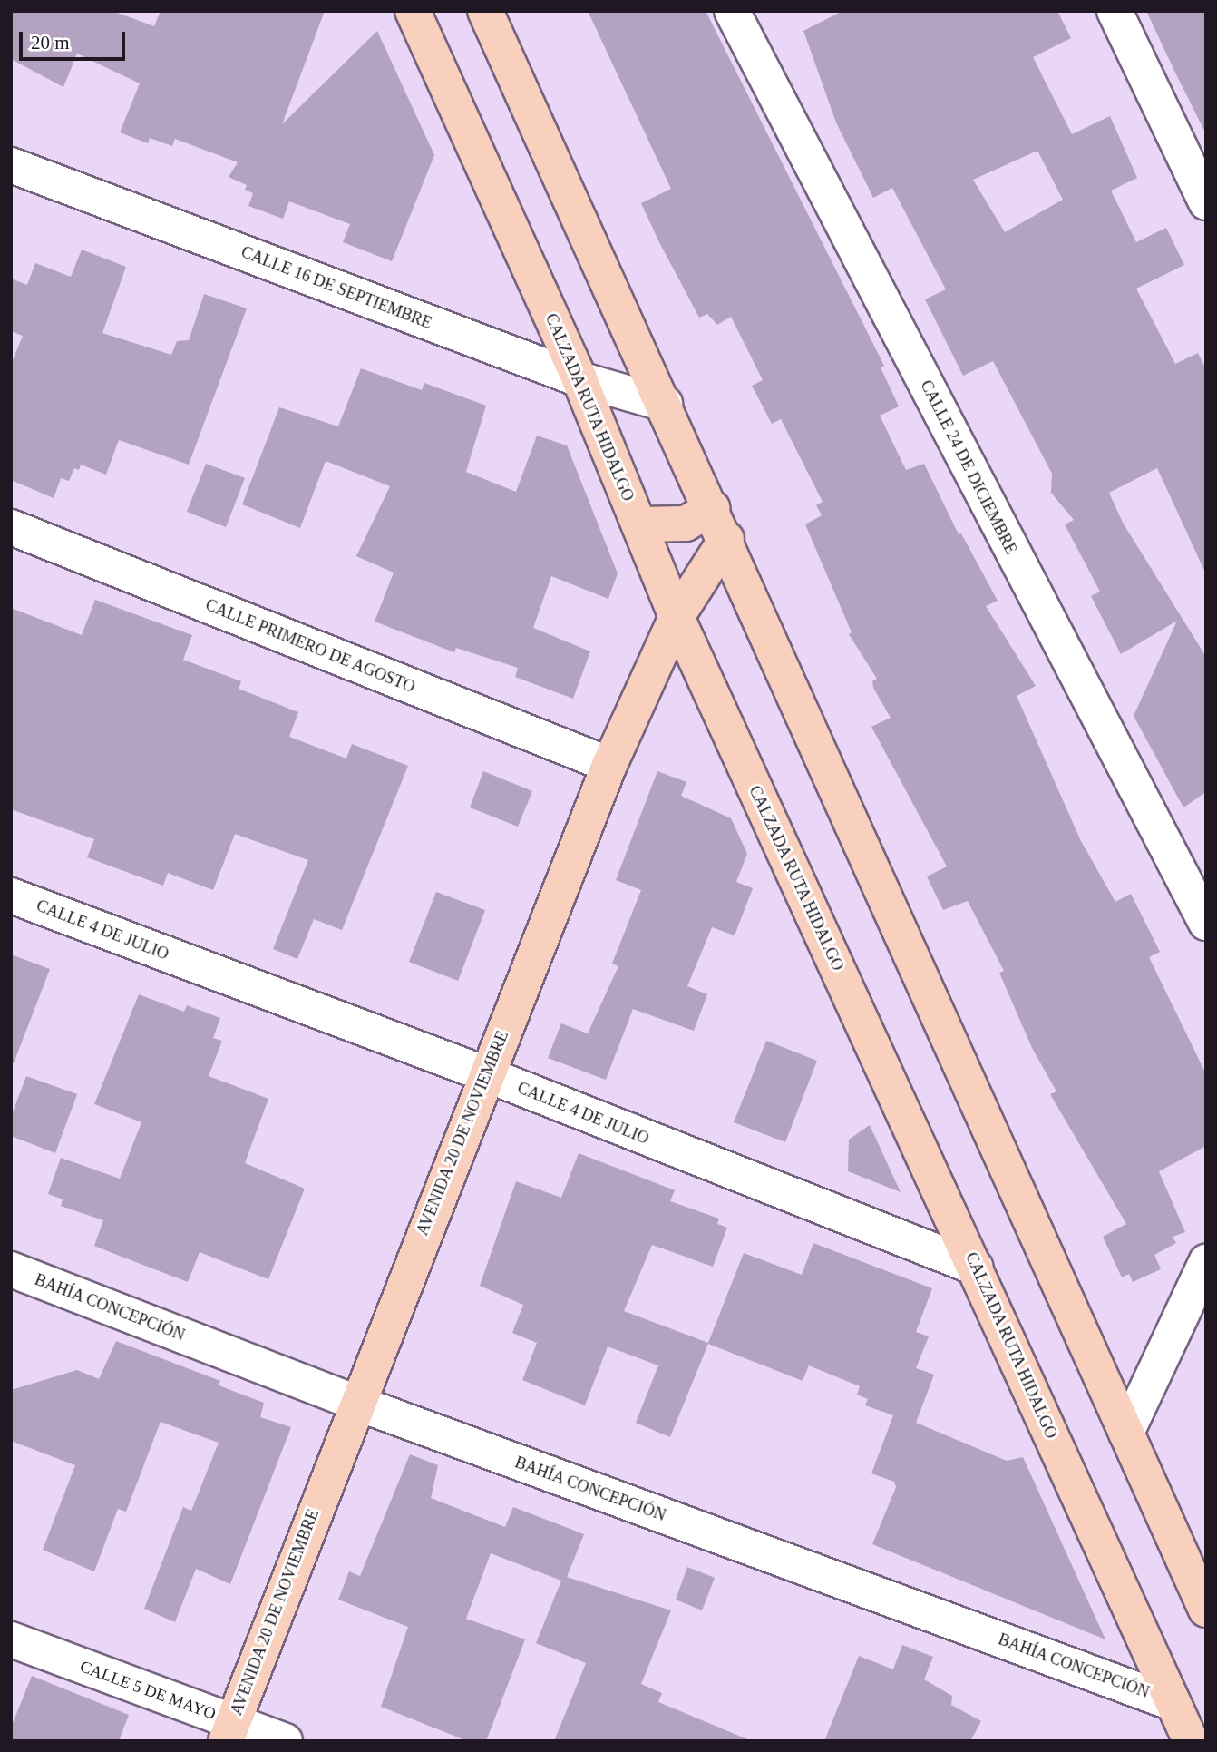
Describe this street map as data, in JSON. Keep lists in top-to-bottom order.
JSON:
{
  "streets": {
    "main road": ["CALZADA RUTA HIDALGO", "AVENIDA 20 DE NOVIEMBRE"],
    "street": [
      "CALLE 16 DE SEPTIEMBRE",
      "CALLE 24 DE DICIEMBRE",
      "CALLE PRIMERO DE AGOSTO",
      "CALLE 4 DE JULIO",
      "BAHÍA CONCEPCIÓN",
      "CALLE 5 DE MAYO"
    ]
  },
  "crossings": [
    ["CALLE 16 DE SEPTIEMBRE", "CALZADA RUTA HIDALGO"],
    ["CALZADA RUTA HIDALGO", "CALLE 4 DE JULIO"],
    ["CALZADA RUTA HIDALGO", "AVENIDA 20 DE NOVIEMBRE"],
    ["CALZADA RUTA HIDALGO", "BAHÍA CONCEPCIÓN"],
    ["CALLE PRIMERO DE AGOSTO", "AVENIDA 20 DE NOVIEMBRE"],
    ["CALLE 4 DE JULIO", "AVENIDA 20 DE NOVIEMBRE"],
    ["AVENIDA 20 DE NOVIEMBRE", "BAHÍA CONCEPCIÓN"],
    ["AVENIDA 20 DE NOVIEMBRE", "CALLE 5 DE MAYO"]
  ],
  "scale_bar": "20 m"
}
